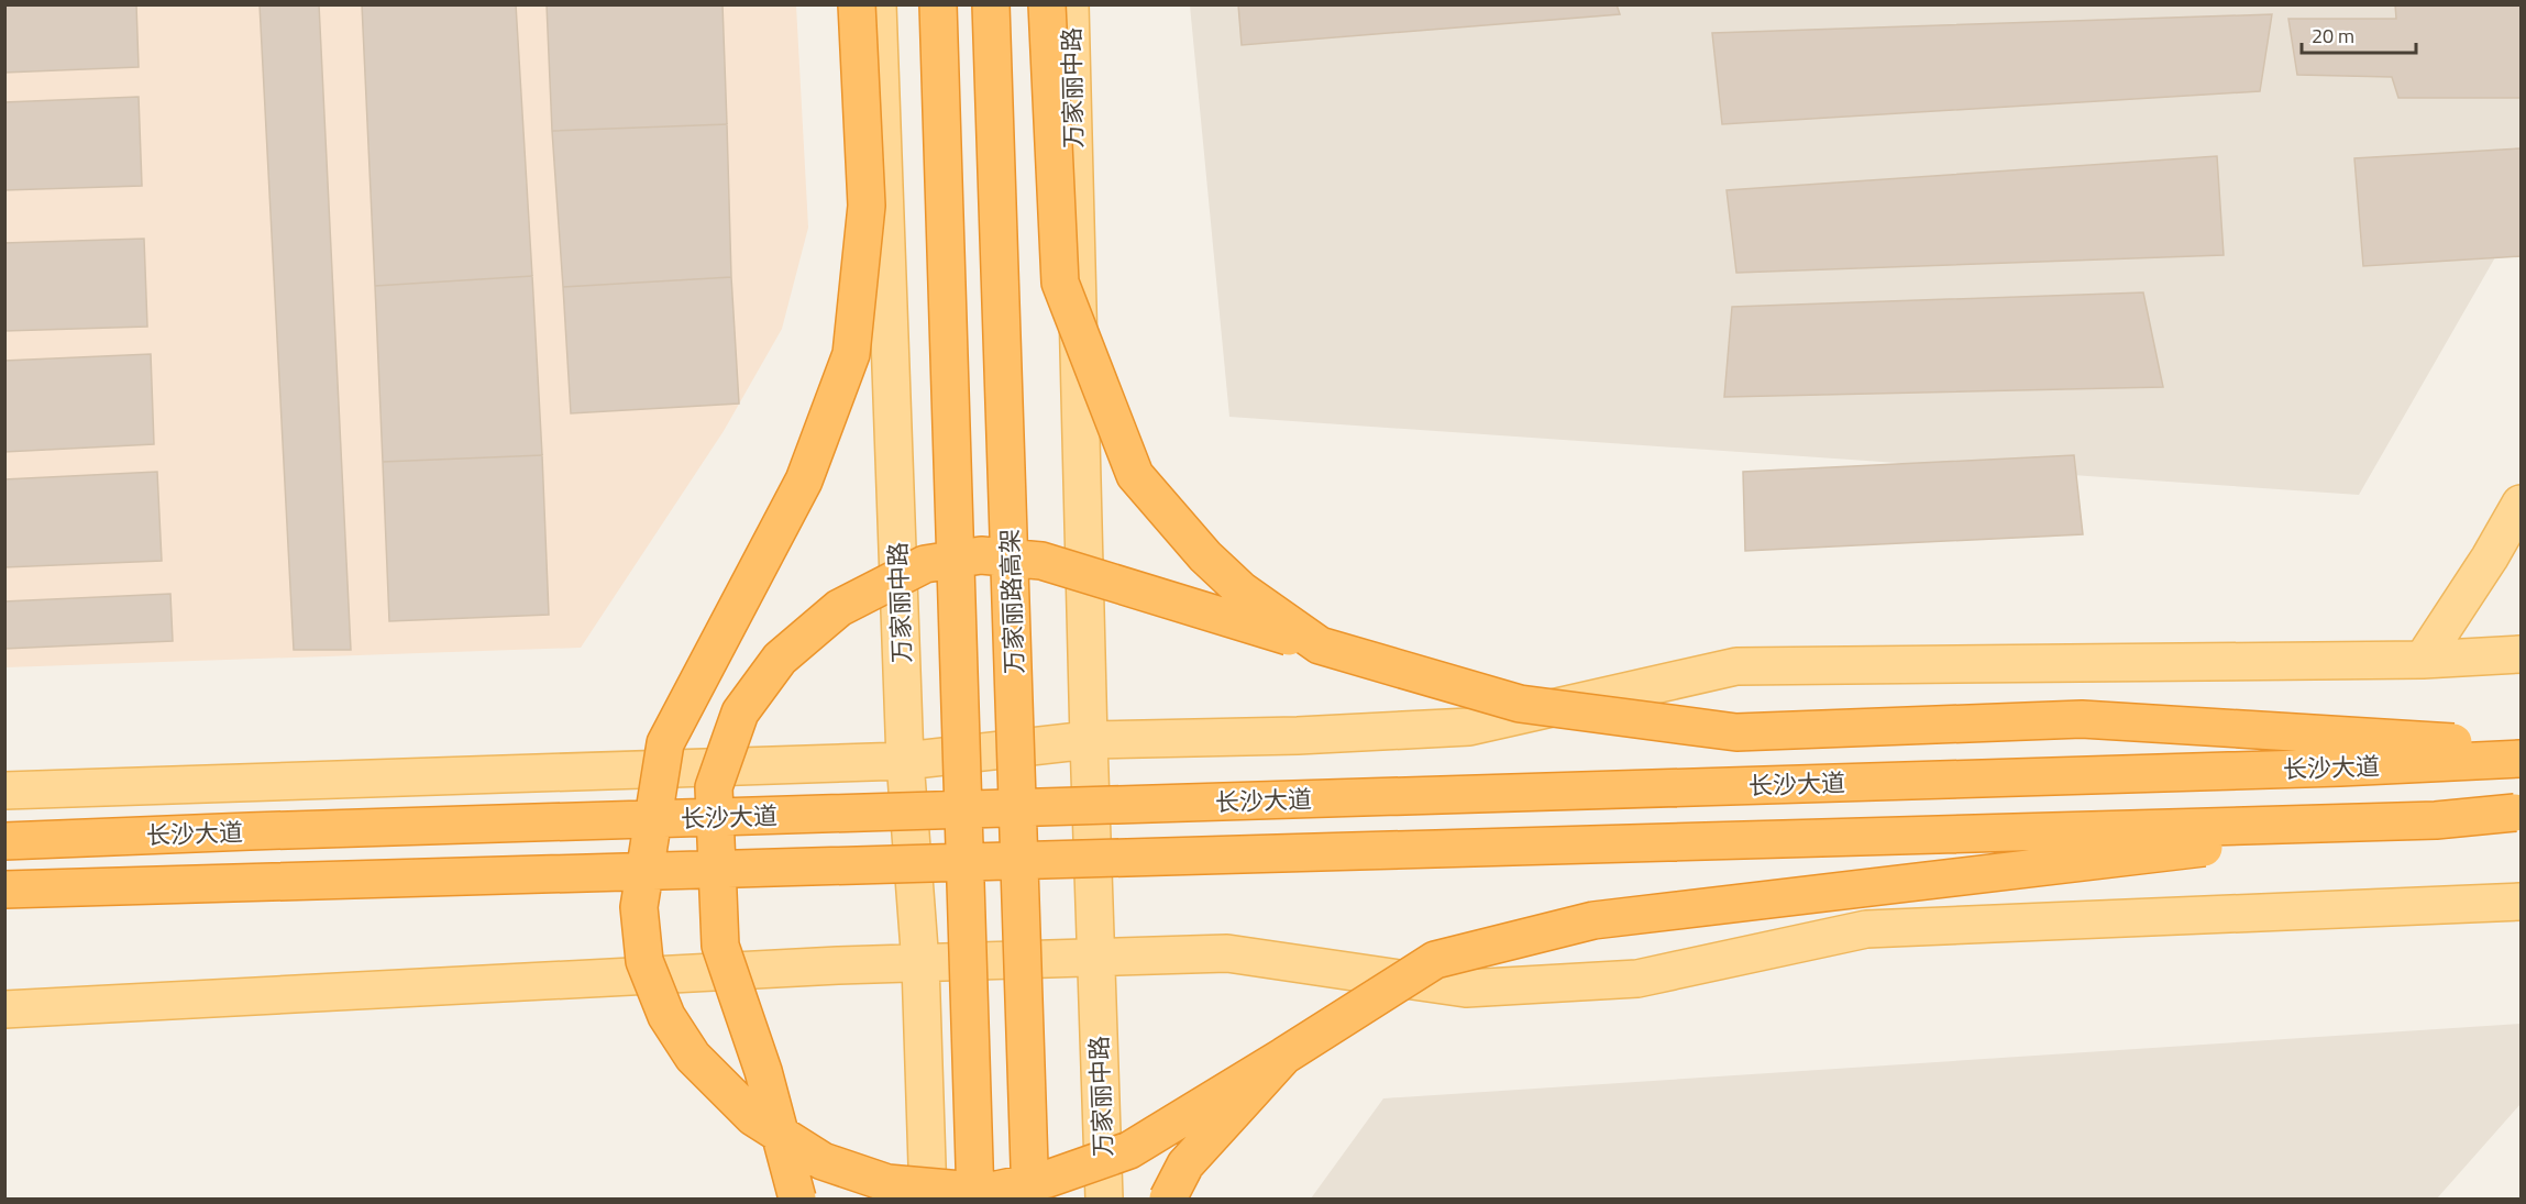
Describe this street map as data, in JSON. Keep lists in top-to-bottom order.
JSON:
{
  "streets": {
    "highway": ["万家丽路高架", "长沙大道"],
    "main road": ["万家丽中路"]
  },
  "scale_bar": "20 m"
}
